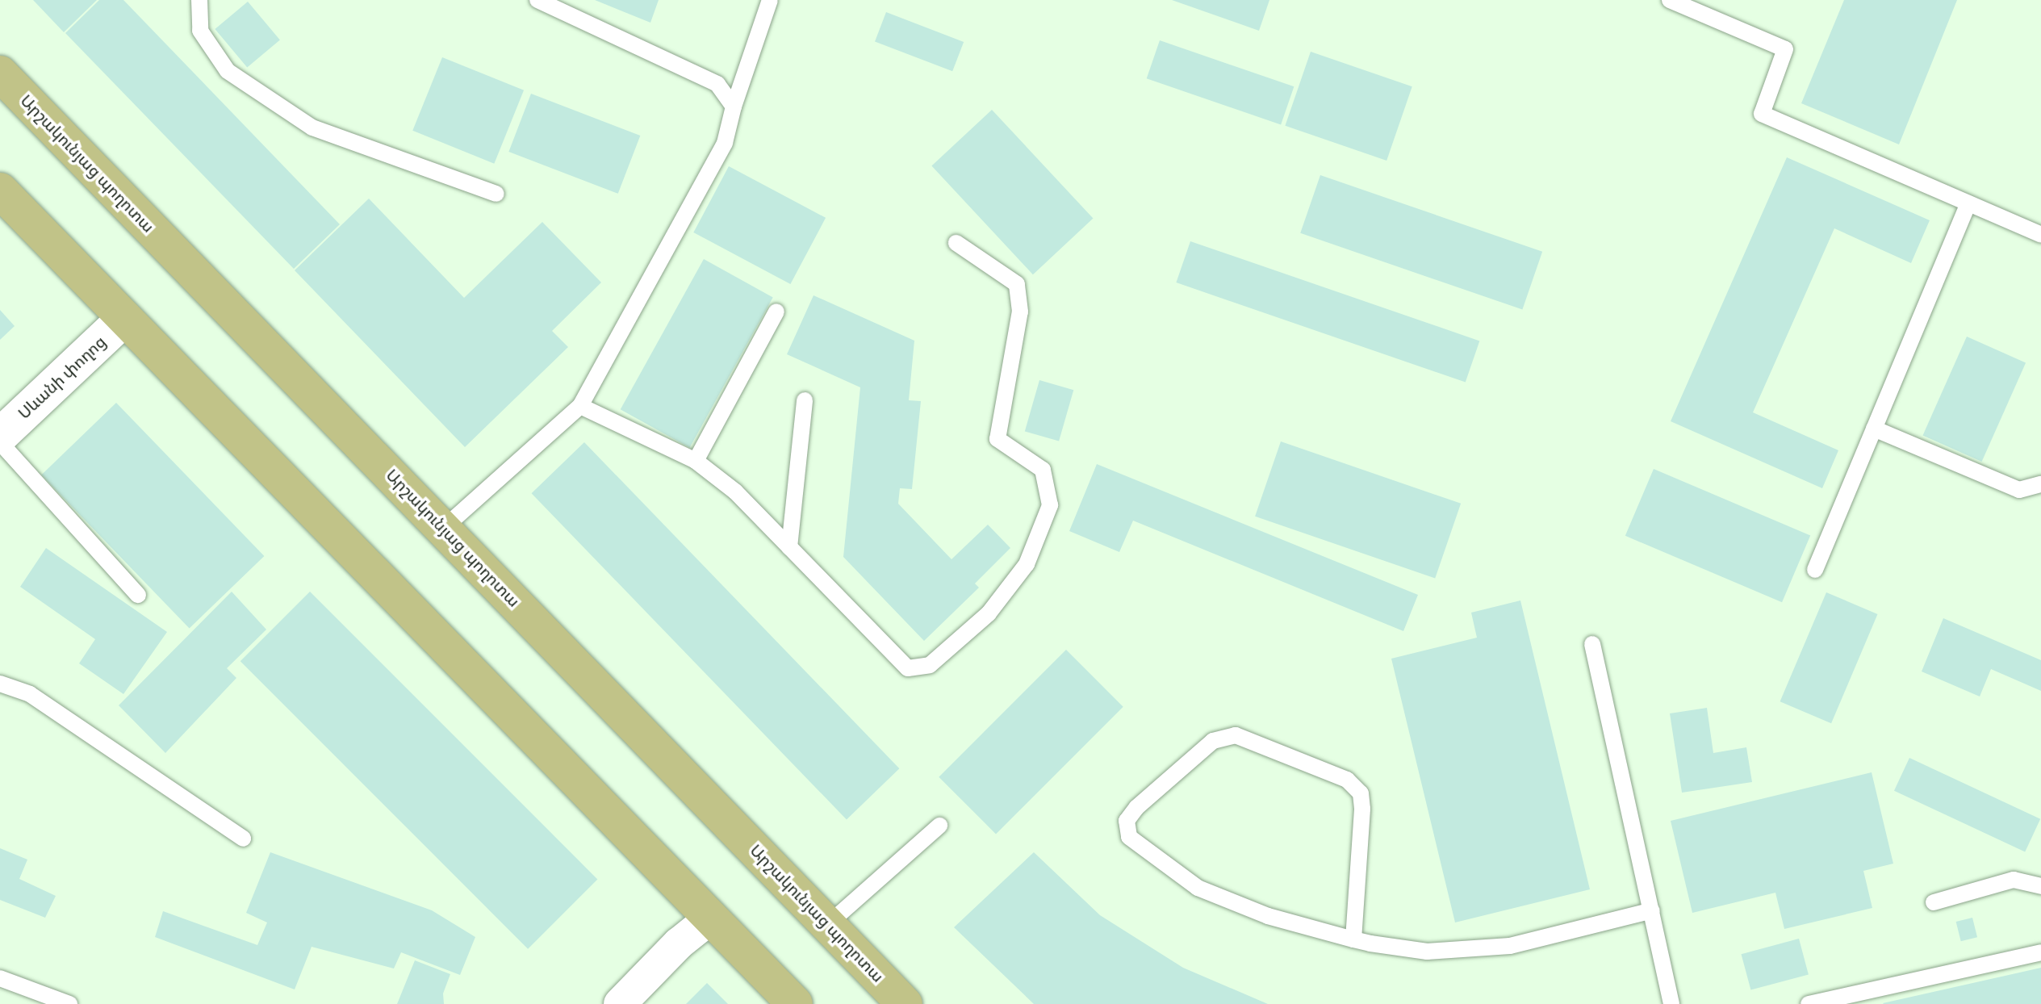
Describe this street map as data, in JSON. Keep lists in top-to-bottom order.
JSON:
{
  "streets": {
    "main road": ["Արշակունյաց պողոտա"],
    "street": ["Սևանի փողոց"]
  }
}
